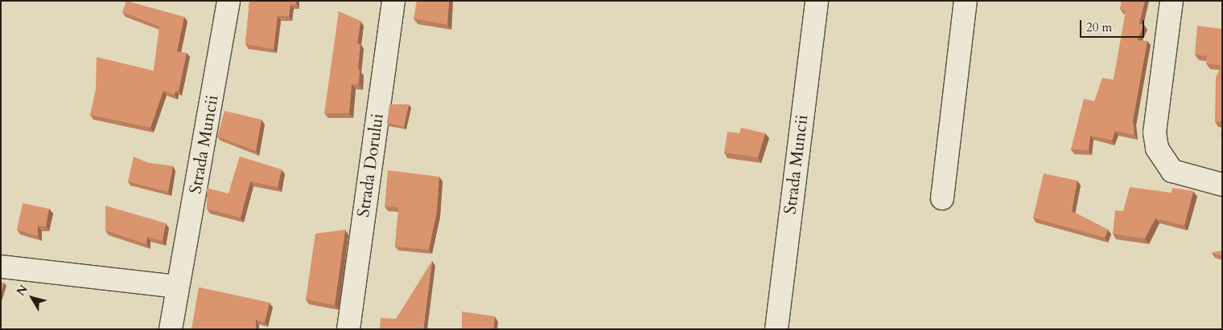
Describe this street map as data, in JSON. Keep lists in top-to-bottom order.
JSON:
{
  "streets": {
    "street": ["Strada Muncii", "Strada Dorului"]
  },
  "scale_bar": "20 m",
  "north": "top left"
}
